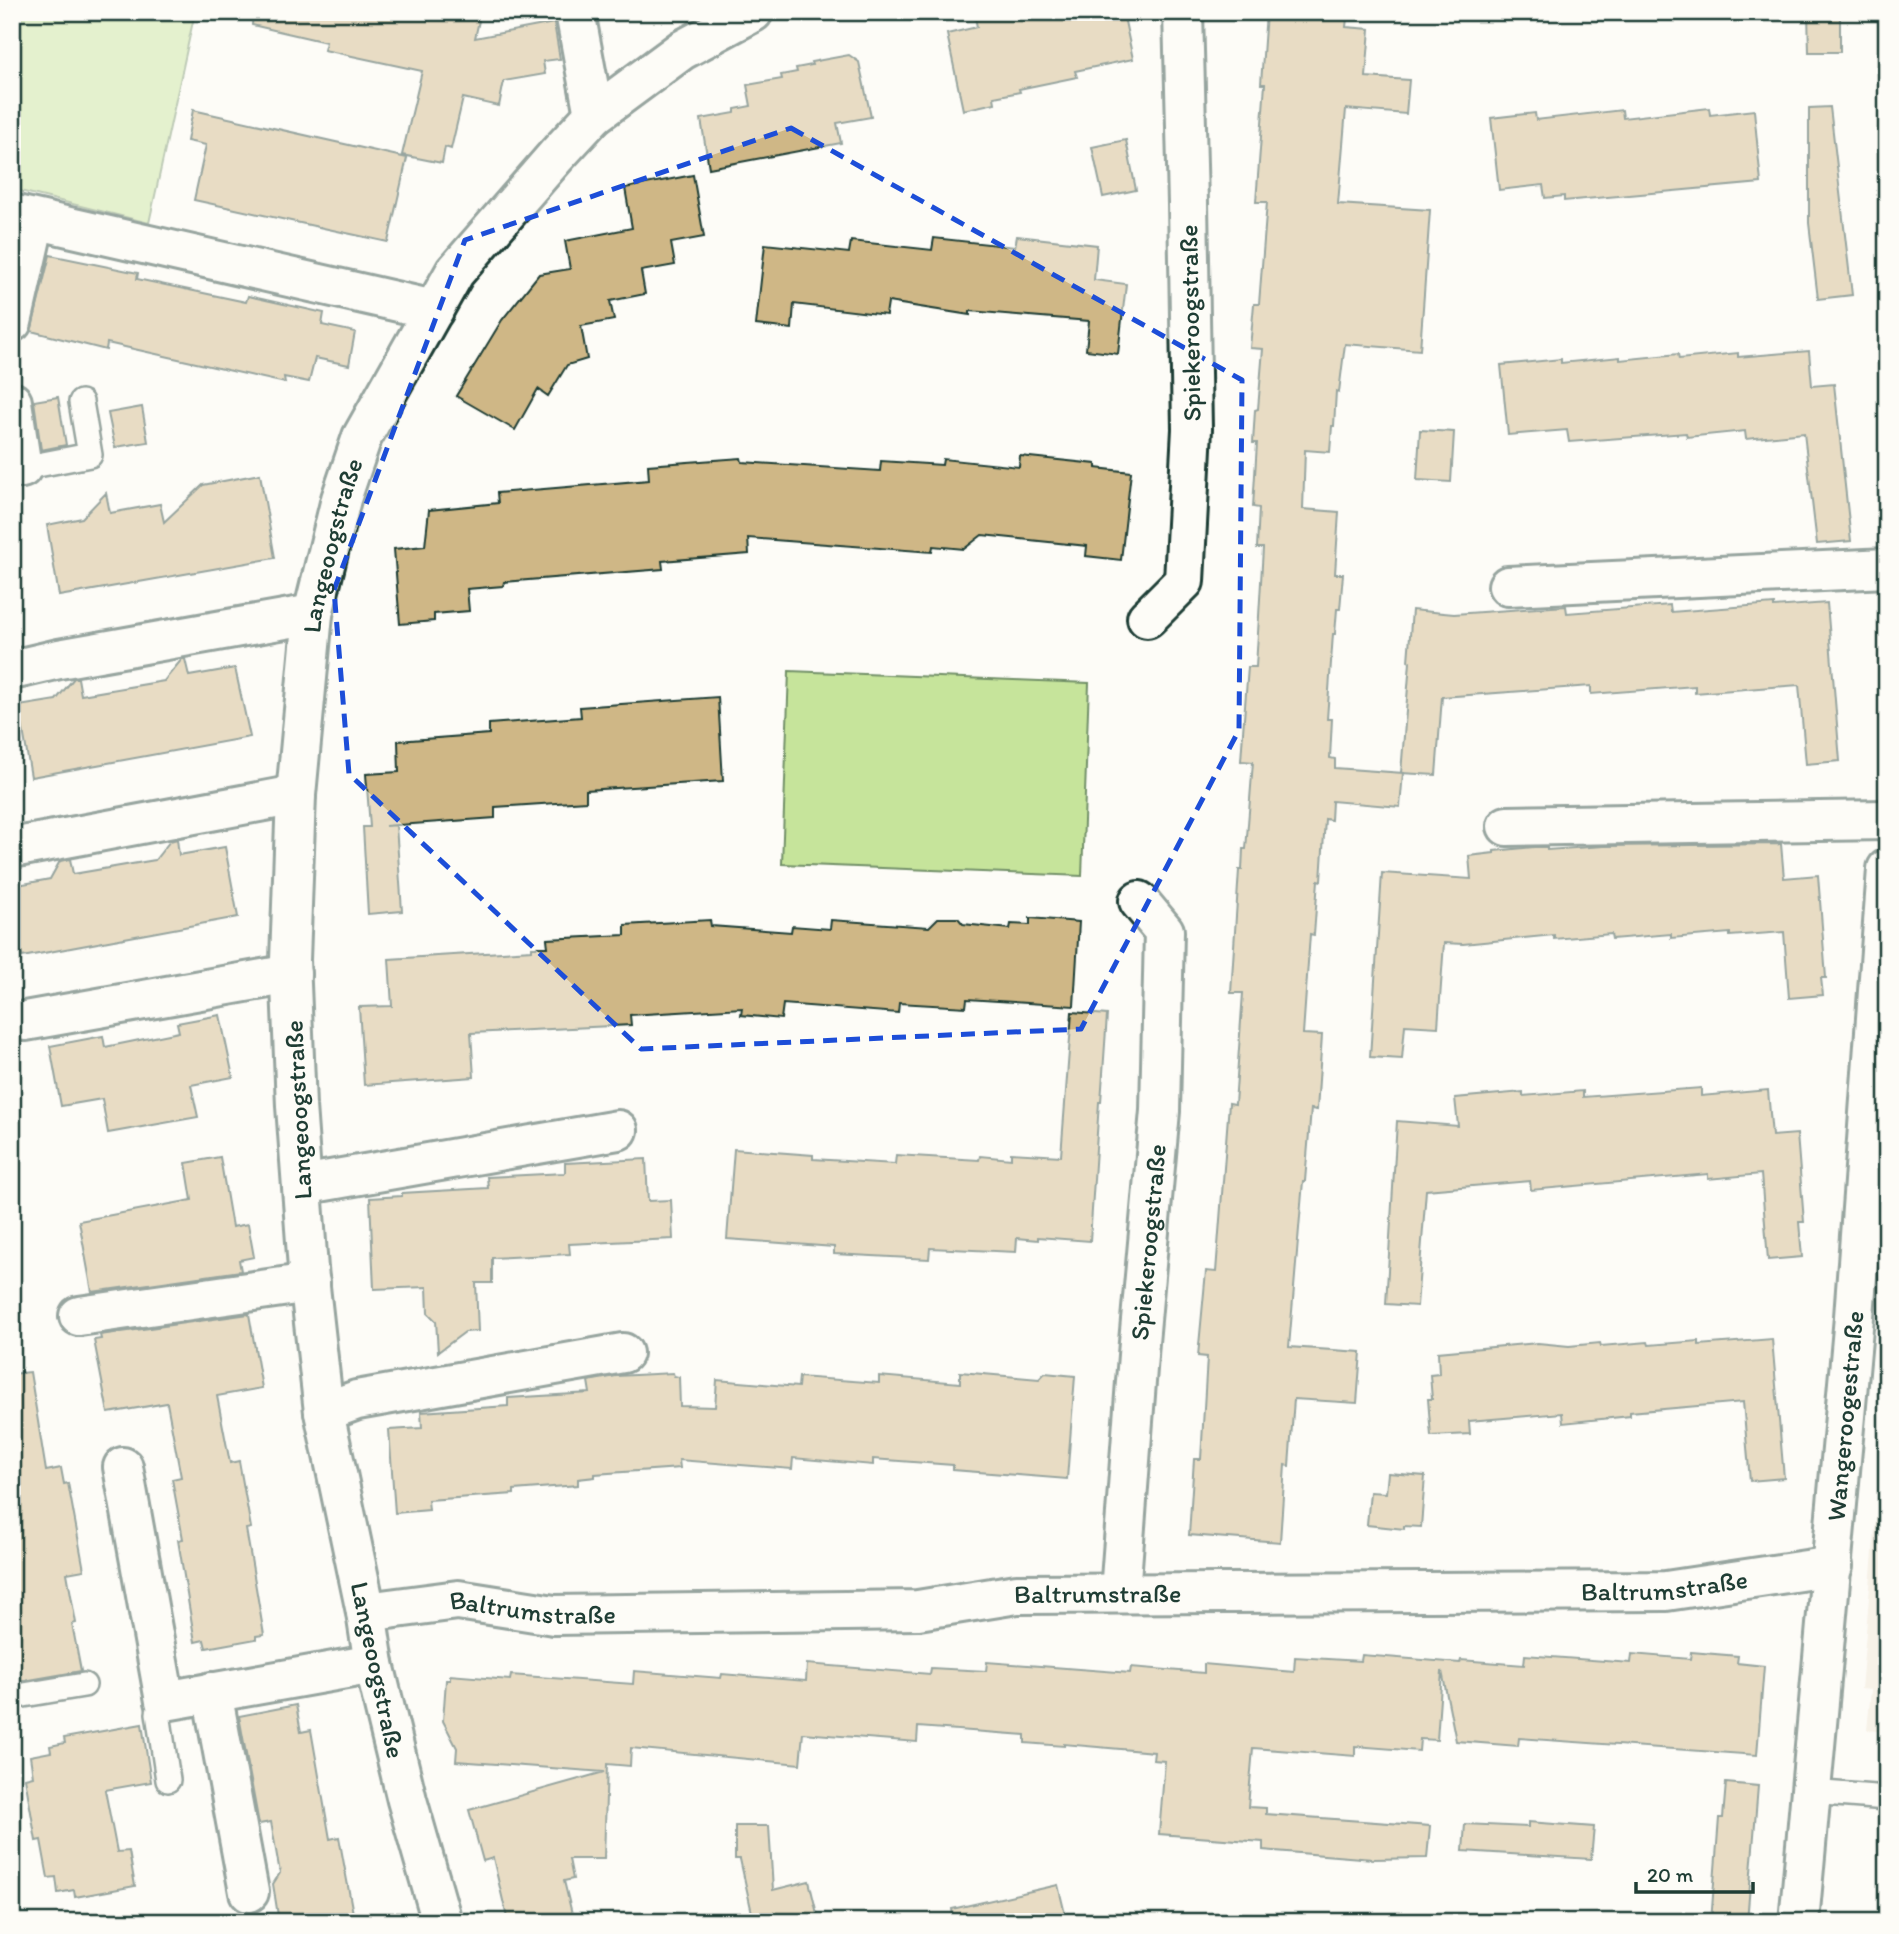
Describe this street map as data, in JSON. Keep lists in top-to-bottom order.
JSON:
{
  "streets": {
    "street": [
      "Spiekeroogstraße",
      "Langeoogstraße",
      "Wangeroogestraße",
      "Baltrumstraße"
    ]
  },
  "crossings": [
    ["Spiekeroogstraße", "Baltrumstraße"],
    ["Langeoogstraße", "Baltrumstraße"],
    ["Wangeroogestraße", "Baltrumstraße"]
  ],
  "scale_bar": "20 m"
}
